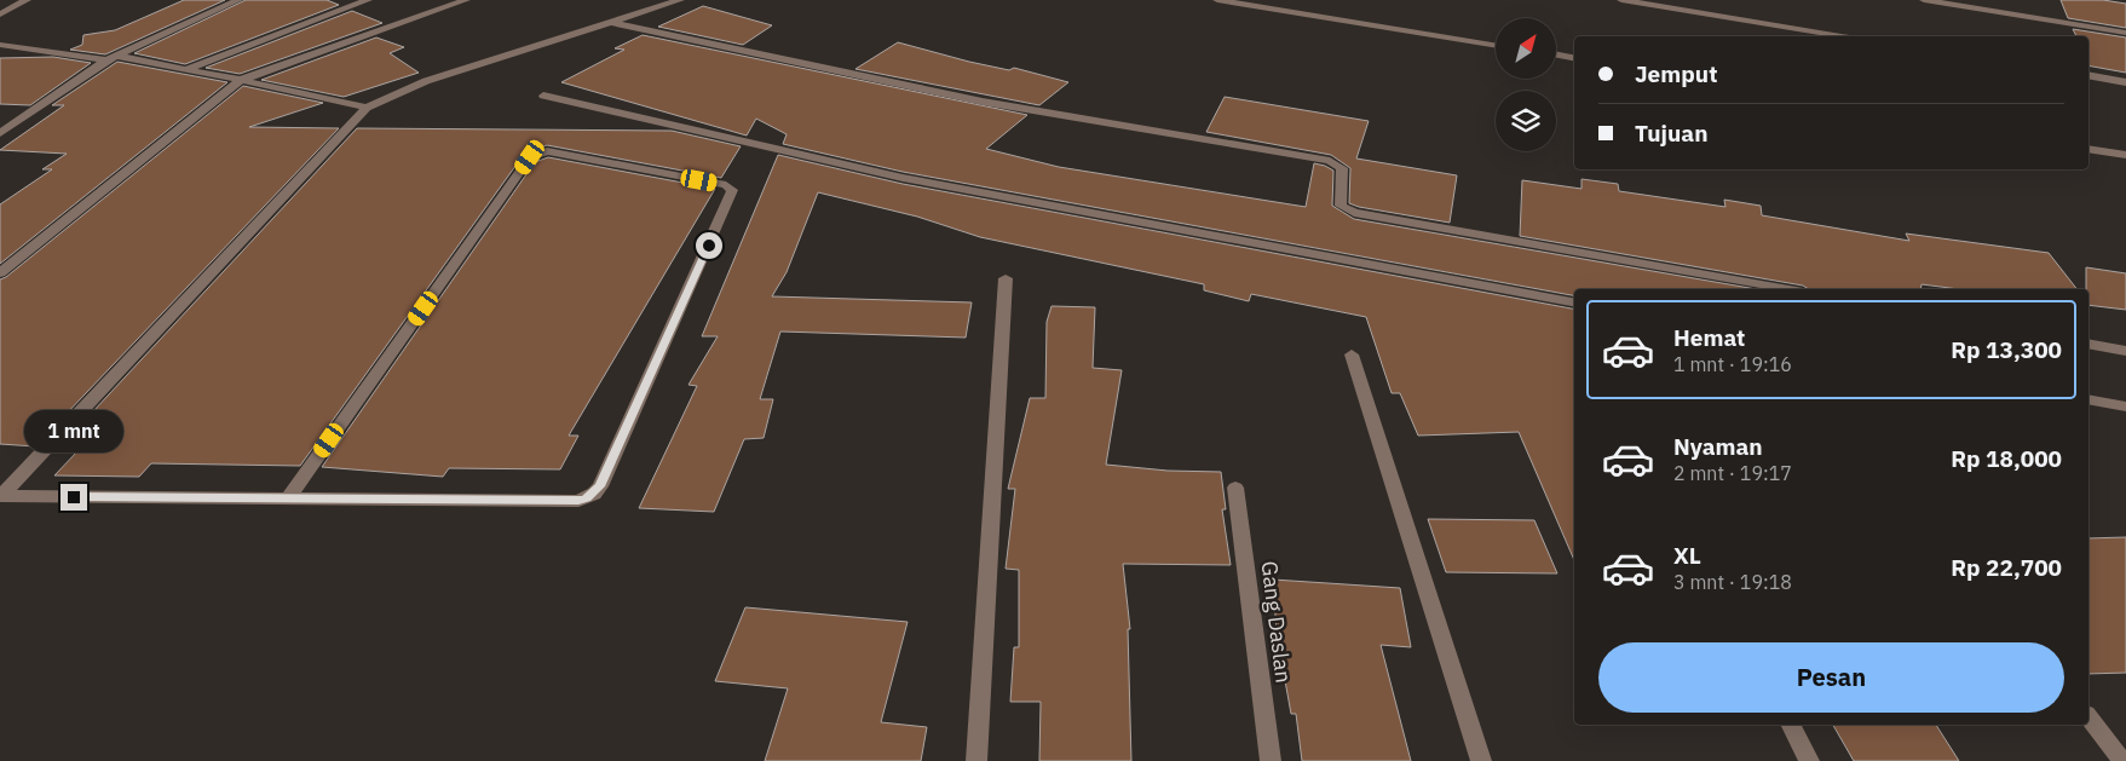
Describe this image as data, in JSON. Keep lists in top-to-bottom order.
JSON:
{
  "streets": {
    "street": ["Gang Daslan"]
  },
  "north": "top right",
  "page": {
    "banner": ["Jemput", "Tujuan"],
    "list": [
      {
        "name": "Hemat",
        "note": "1 mnt · 19:16",
        "value": "Rp 13,300"
      },
      {
        "name": "Nyaman",
        "note": "2 mnt · 19:17",
        "value": "Rp 18,000"
      },
      {
        "name": "XL",
        "note": "3 mnt · 19:18",
        "value": "Rp 22,700"
      }
    ],
    "bubble": "1 mnt",
    "buttons": "Pesan"
  }
}
